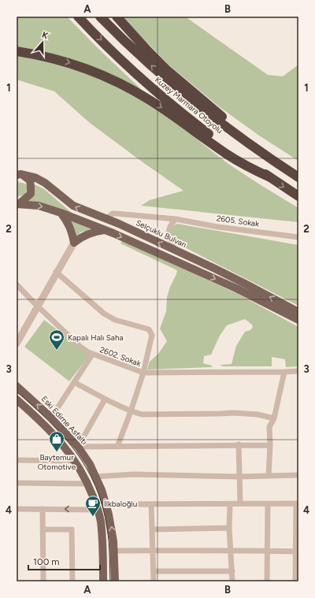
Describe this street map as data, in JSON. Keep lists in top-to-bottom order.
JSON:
{
  "streets": {
    "highway": ["Kuzey Marmara Otoyolu"],
    "main road": ["Selçuklu Bulvarı", "Eski Edirne Asfaltı"],
    "street": ["2605. Sokak", "2602. Sokak"]
  },
  "crossings": [
    ["2605. Sokak", "Selçuklu Bulvarı"]
  ],
  "places": {
    "sports": ["Kapalı Halı Saha"],
    "shop": ["Baytemur Otomotive"],
    "cafe": ["İlkbaloğlu"]
  },
  "scale_bar": "100 m",
  "north": "top",
  "grid": {
    "columns": ["A", "B"],
    "rows": [
      "1",
      "2",
      "3",
      "4"
    ]
  }
}
